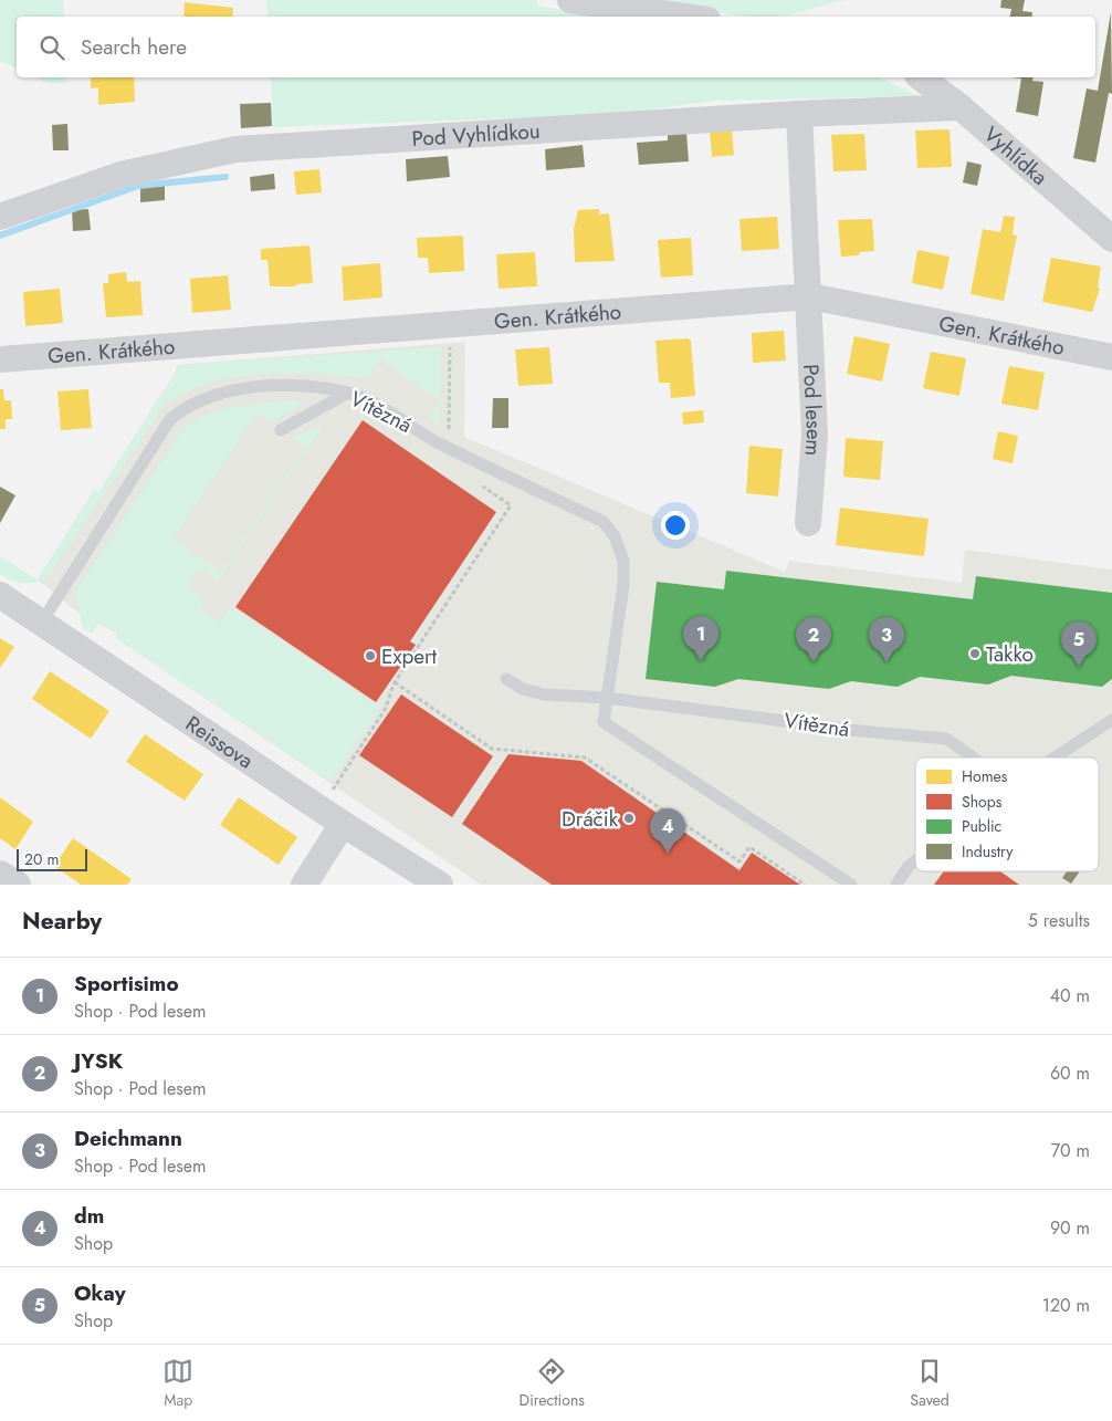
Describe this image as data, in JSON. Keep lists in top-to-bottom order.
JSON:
{
  "streets": {
    "street": [
      "Pod Vyhlídkou",
      "Vyhlídka",
      "Gen. Krátkého",
      "Pod lesem",
      "Reissova"
    ],
    "lane": ["Vítězná"]
  },
  "crossings": [
    ["Pod Vyhlídkou", "Vyhlídka"],
    ["Pod Vyhlídkou", "Pod lesem"],
    ["Gen. Krátkého", "Pod lesem"],
    ["Vítězná", "Reissova"]
  ],
  "places": ["Takko", "Expert", "Dráčik"],
  "legend": [
    "Homes",
    "Shops",
    "Public",
    "Industry"
  ],
  "scale_bar": "20 m",
  "page": {
    "search": "Search here",
    "pins": [
      "1",
      "2",
      "3",
      "5",
      "4"
    ],
    "scale": "20 m",
    "heading": ["Nearby", "5 results"],
    "list": [
      {
        "mark": "1",
        "name": "Sportisimo",
        "note": "Shop · Pod lesem",
        "value": "40 m"
      },
      {
        "mark": "2",
        "name": "JYSK",
        "note": "Shop · Pod lesem",
        "value": "60 m"
      },
      {
        "mark": "3",
        "name": "Deichmann",
        "note": "Shop · Pod lesem",
        "value": "70 m"
      },
      {
        "mark": "4",
        "name": "dm",
        "note": "Shop",
        "value": "90 m"
      },
      {
        "mark": "5",
        "name": "Okay",
        "note": "Shop",
        "value": "120 m"
      }
    ],
    "nav": ["Map", "Directions", "Saved"]
  }
}
